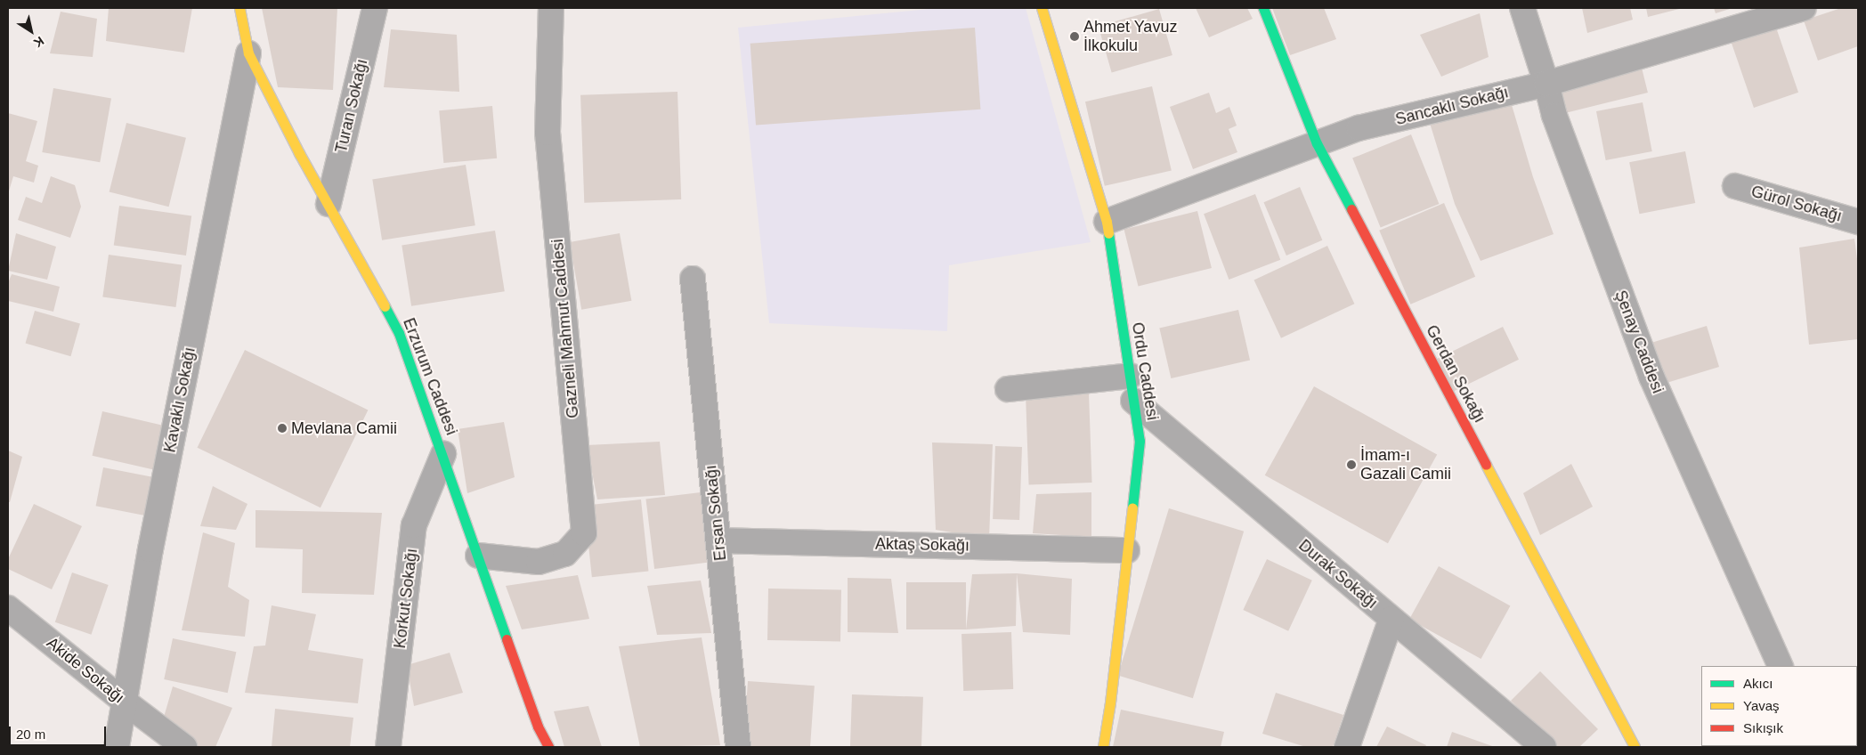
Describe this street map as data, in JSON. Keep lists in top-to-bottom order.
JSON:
{
  "streets": {
    "street": [
      "Turan Sokağı",
      "Sancaklı Sokağı",
      "Gürol Sokağı",
      "Gazneli Mahmut Caddesi",
      "Şenay Caddesi",
      "Ordu Caddesi",
      "Gerdan Sokağı",
      "Erzurum Caddesi",
      "Kavaklı Sokağı",
      "Ersan Sokağı",
      "Aktaş Sokağı",
      "Durak Sokağı",
      "Korkut Sokağı",
      "Akide Sokağı"
    ]
  },
  "crossings": [
    ["Turan Sokağı", "Erzurum Caddesi"],
    ["Sancaklı Sokağı", "Şenay Caddesi"],
    ["Sancaklı Sokağı", "Ordu Caddesi"],
    ["Sancaklı Sokağı", "Gerdan Sokağı"],
    ["Gazneli Mahmut Caddesi", "Erzurum Caddesi"],
    ["Ordu Caddesi", "Aktaş Sokağı"],
    ["Ordu Caddesi", "Durak Sokağı"],
    ["Erzurum Caddesi", "Kavaklı Sokağı"],
    ["Erzurum Caddesi", "Korkut Sokağı"],
    ["Kavaklı Sokağı", "Akide Sokağı"],
    ["Ersan Sokağı", "Aktaş Sokağı"]
  ],
  "places": ["Ahmet Yavuz İlkokulu", "Mevlana Camii", "İmam-ı Gazali Camii"],
  "legend": ["Akıcı", "Yavaş", "Sıkışık"],
  "scale_bar": "20 m",
  "north": "bottom right"
}
